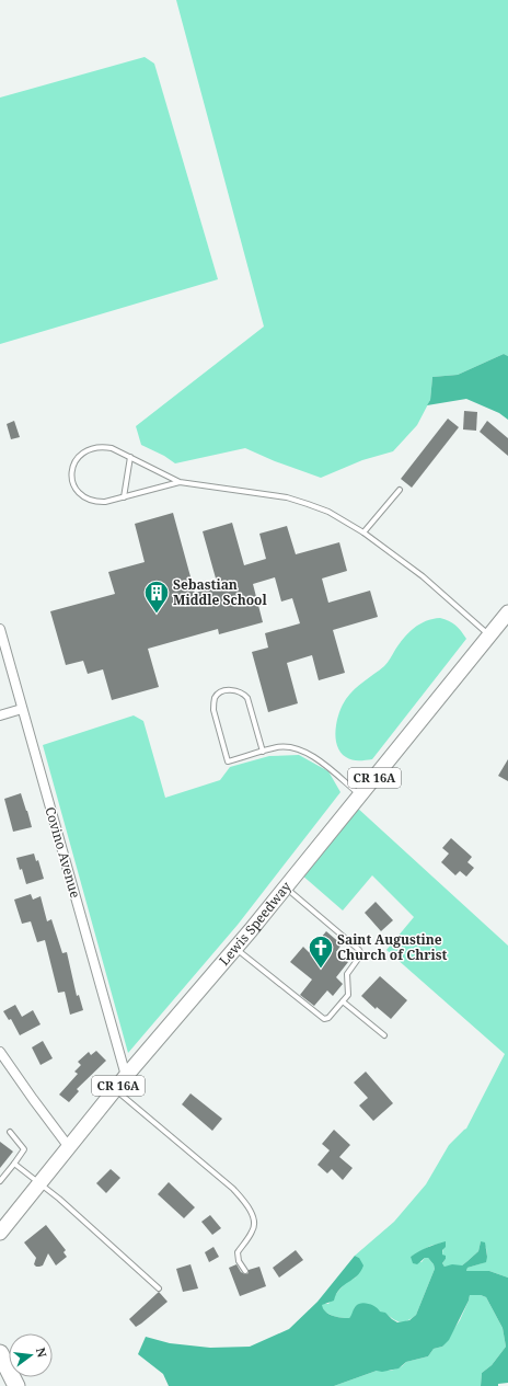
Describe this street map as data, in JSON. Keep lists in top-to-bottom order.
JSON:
{
  "streets": {
    "main road": ["CR 16A", "Lewis Speedway"],
    "street": ["Covino Avenue"]
  },
  "crossings": [
    ["Covino Avenue", "Lewis Speedway"]
  ],
  "places": {
    "building": ["Sebastian Middle School"],
    "church": ["Saint Augustine Church of Christ"]
  },
  "north": "right"
}
